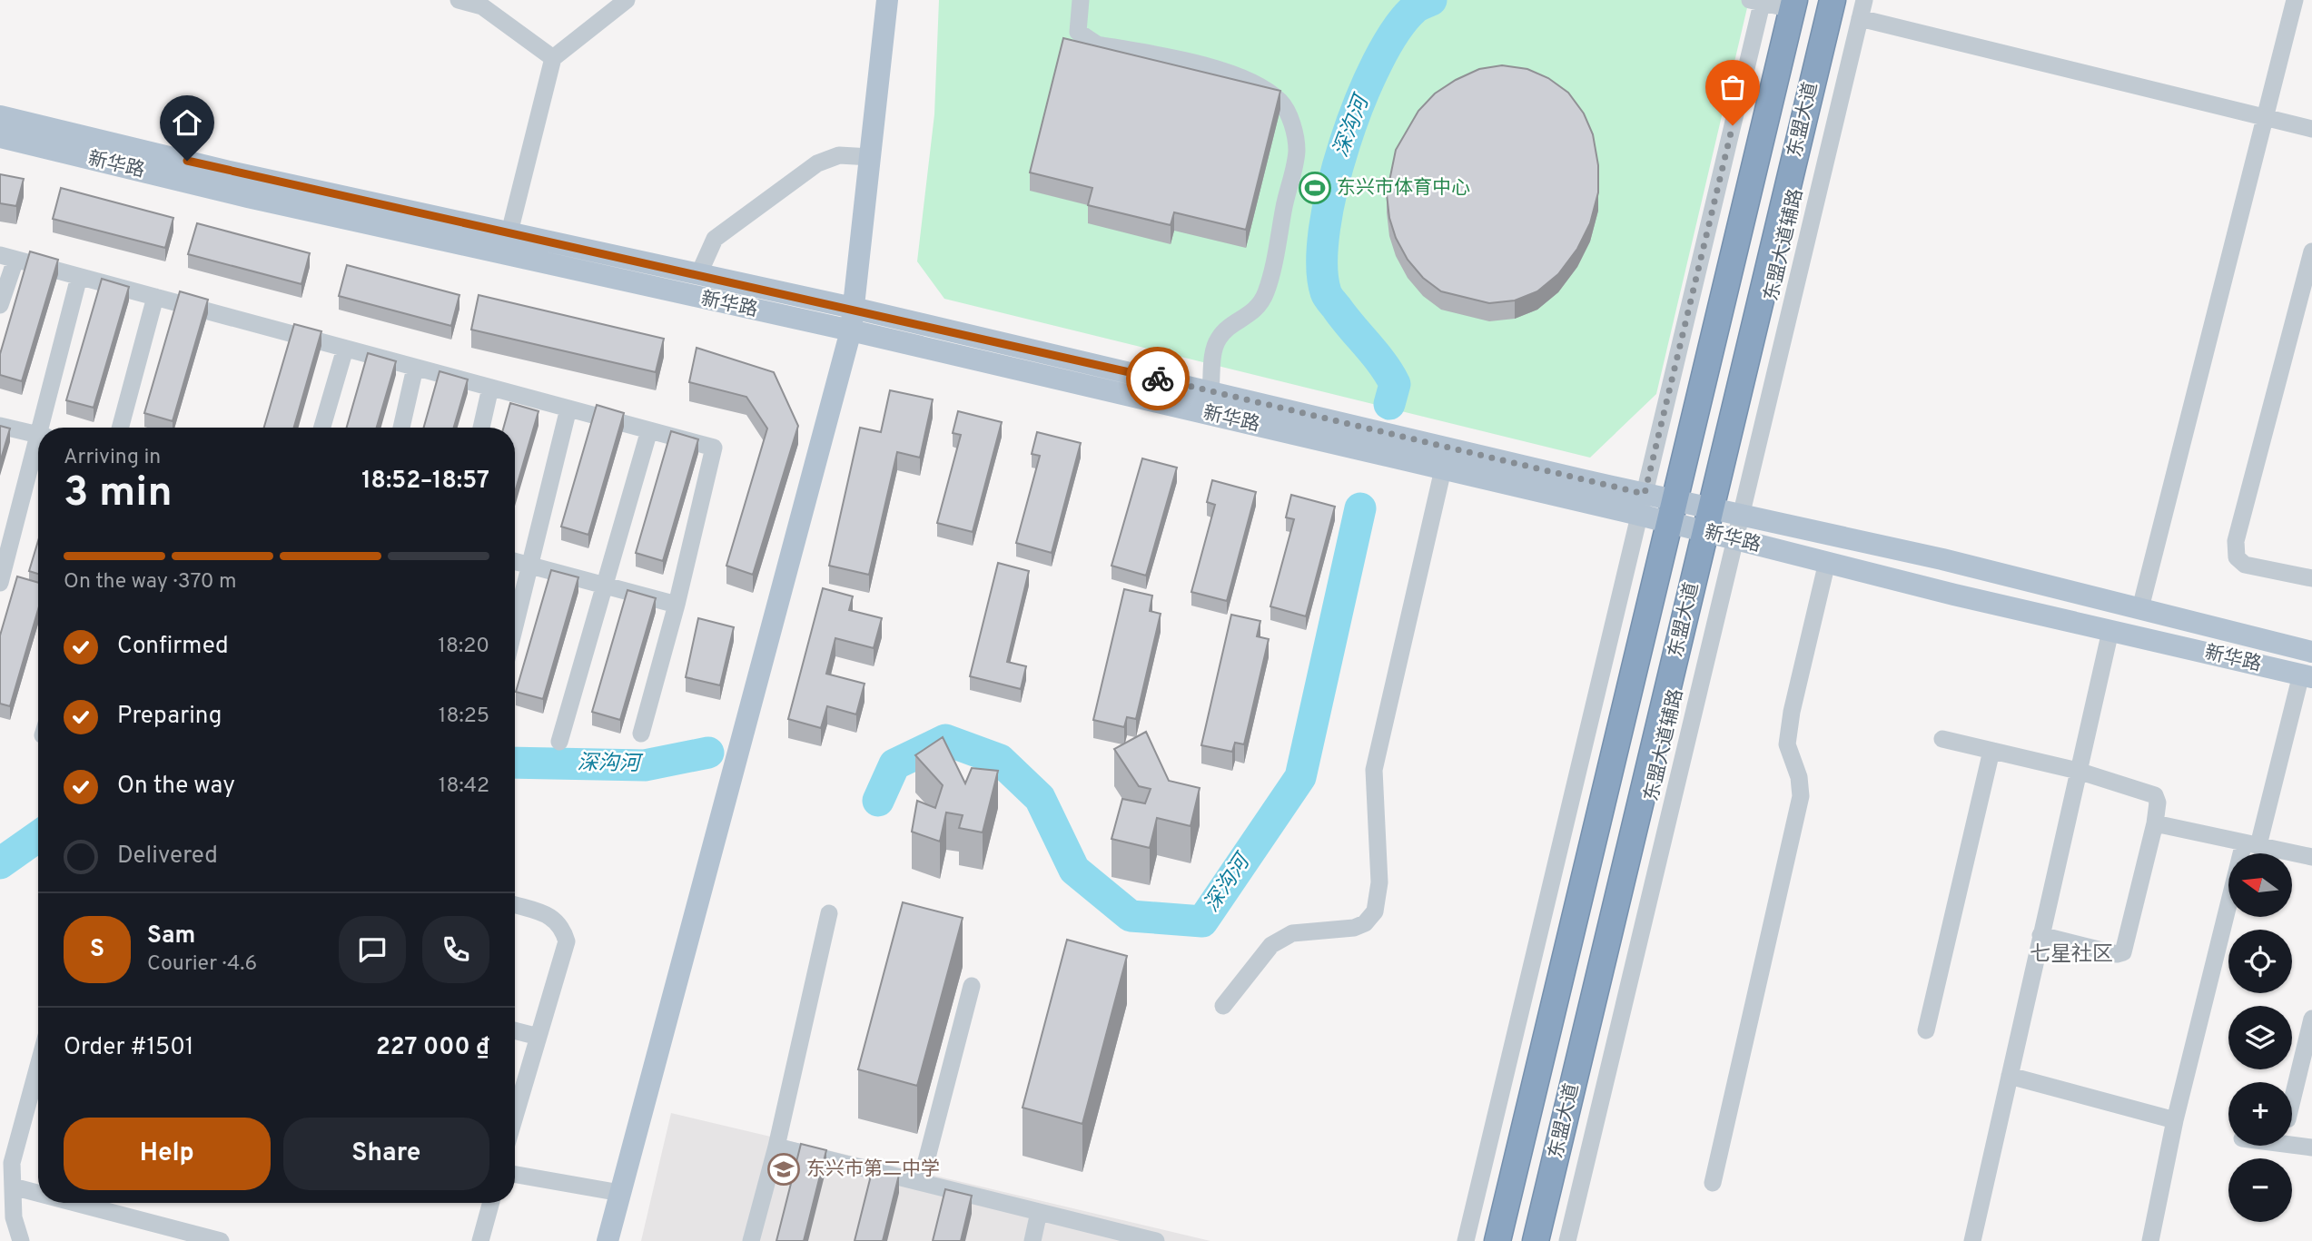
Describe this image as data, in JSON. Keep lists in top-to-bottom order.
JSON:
{
  "streets": {
    "highway": ["东盟大道"],
    "main road": ["新华路"],
    "street": ["东盟大道辅路"]
  },
  "crossings": [
    ["东盟大道", "新华路"],
    ["新华路", "东盟大道辅路"]
  ],
  "districts": ["七星社区"],
  "water": ["深沟河"],
  "places": {
    "sports": ["东兴市体育中心"],
    "school or university": ["东兴市第二中学"]
  },
  "north": "left",
  "page": {
    "heading": ["3 min", "Arriving in", "18:52–18:57"],
    "panel": [
      "Sam",
      "Courier · 4.6",
      "Order #1501",
      "227 000 ₫"
    ],
    "bar": "On the way · 370 m",
    "list": [
      ["Confirmed", "18:20"],
      ["Preparing", "18:25"],
      ["On the way", "18:42"],
      "Delivered"
    ],
    "map_buttons": ["+", "−"],
    "round": "S",
    "buttons": ["Help", "Share"]
  }
}
